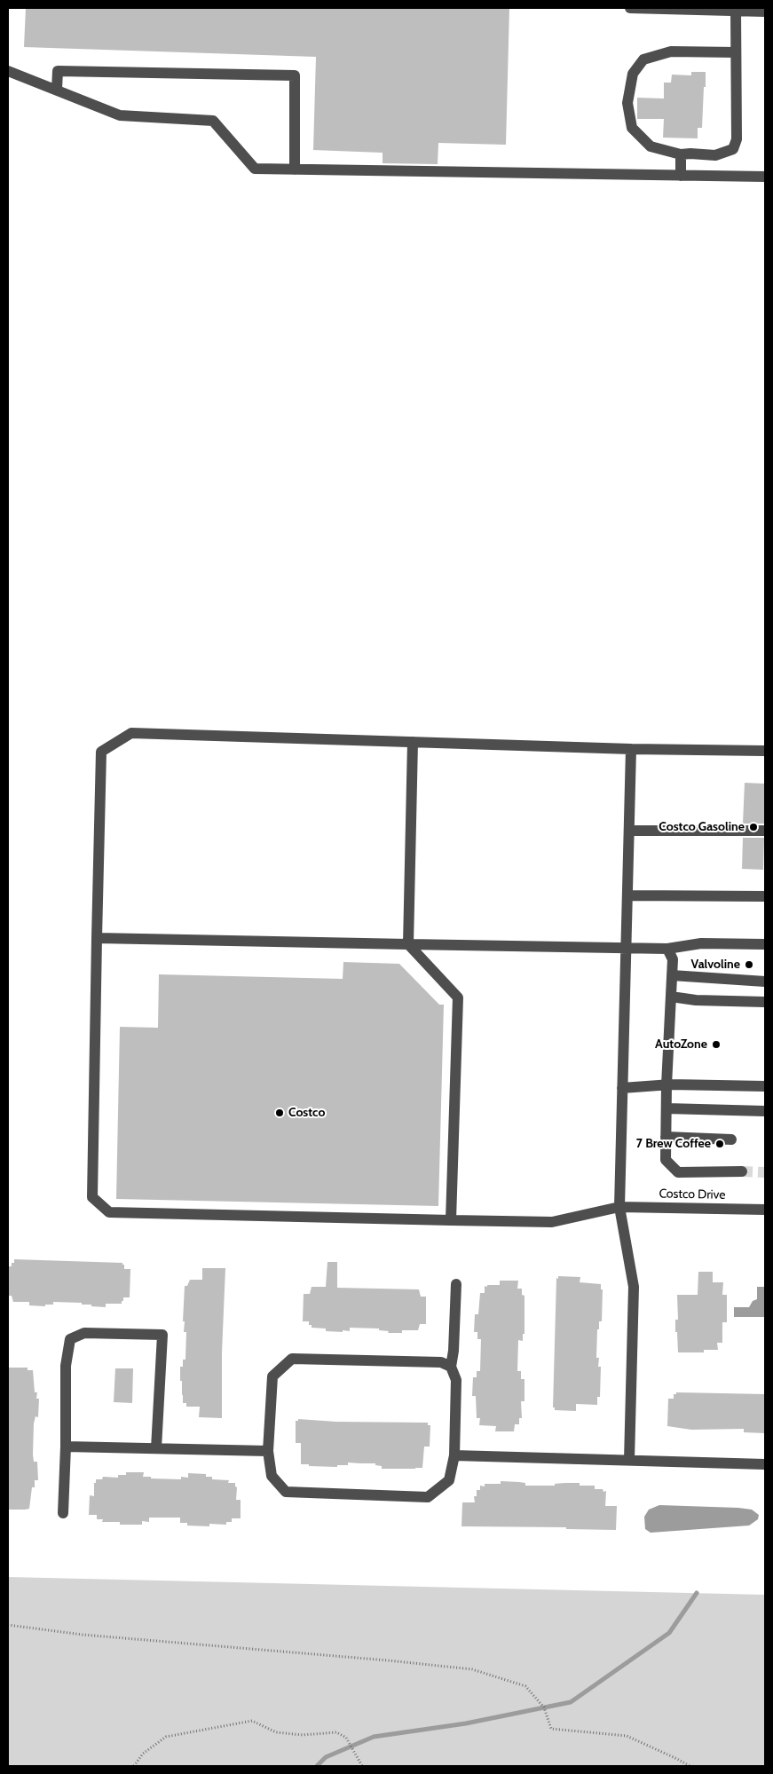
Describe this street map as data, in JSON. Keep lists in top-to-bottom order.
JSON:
{
  "streets": {
    "lane": ["Costco Drive"]
  },
  "places": [
    "Costco Gasoline",
    "Valvoline",
    "AutoZone",
    "Costco",
    "7 Brew Coffee"
  ]
}
